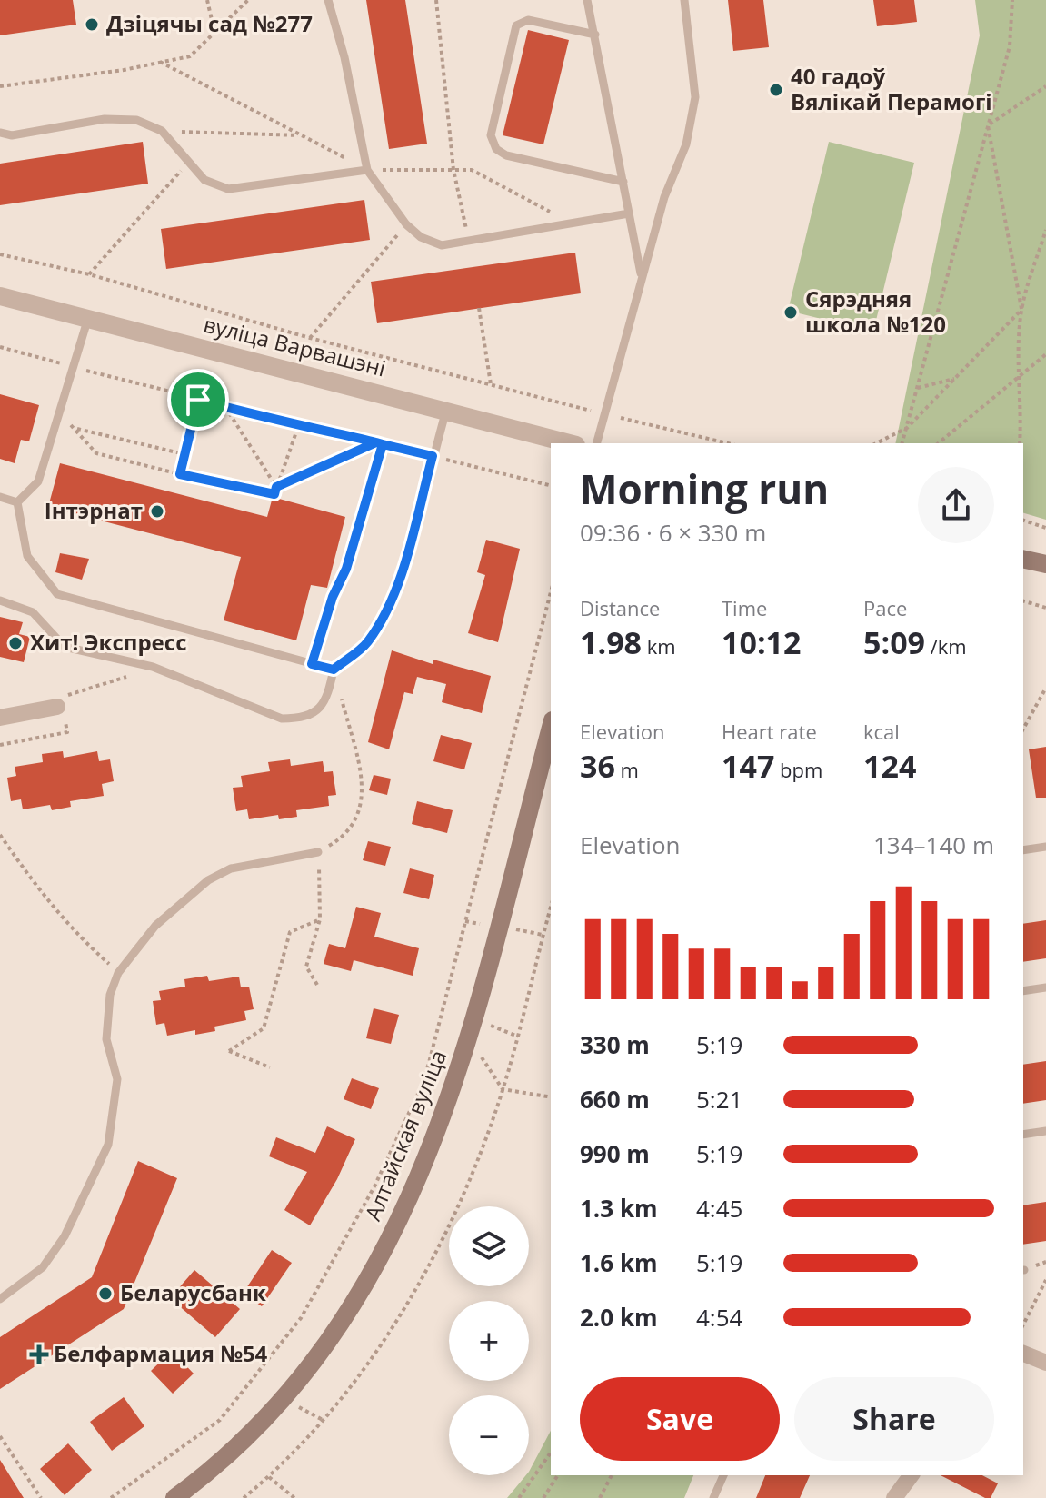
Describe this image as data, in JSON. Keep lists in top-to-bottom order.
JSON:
{
  "streets": {
    "main road": ["Алтайская вуліца"],
    "street": ["вуліца Варвашэні"]
  },
  "places": {
    "other": [
      "Дзіцячы сад №277",
      "40 гадоў Вялікай Перамогі",
      "Сярэдняя школа №120",
      "Інтэрнат",
      "Хит! Экспресс",
      "Беларусбанк"
    ],
    "health": ["Белфармация №54"]
  },
  "page": {
    "heading": ["Morning run", "09:36 · 6 × 330 m"],
    "stats": [
      ["Distance", "1.98 km"],
      ["Time", "10:12"],
      ["Pace", "5:09 /km"],
      ["Elevation", "36 m"],
      ["Heart rate", "147 bpm"],
      ["kcal", "124"]
    ],
    "chart": ["Elevation", "134–140 m"],
    "list": [
      {
        "name": "330 m",
        "note": "5:19"
      },
      {
        "name": "660 m",
        "note": "5:21"
      },
      {
        "name": "990 m",
        "note": "5:19"
      },
      {
        "name": "1.3 km",
        "note": "4:45"
      },
      {
        "name": "1.6 km",
        "note": "5:19"
      },
      {
        "name": "2.0 km",
        "note": "4:54"
      }
    ],
    "map_buttons": ["+", "−"],
    "buttons": ["Save", "Share"]
  }
}
